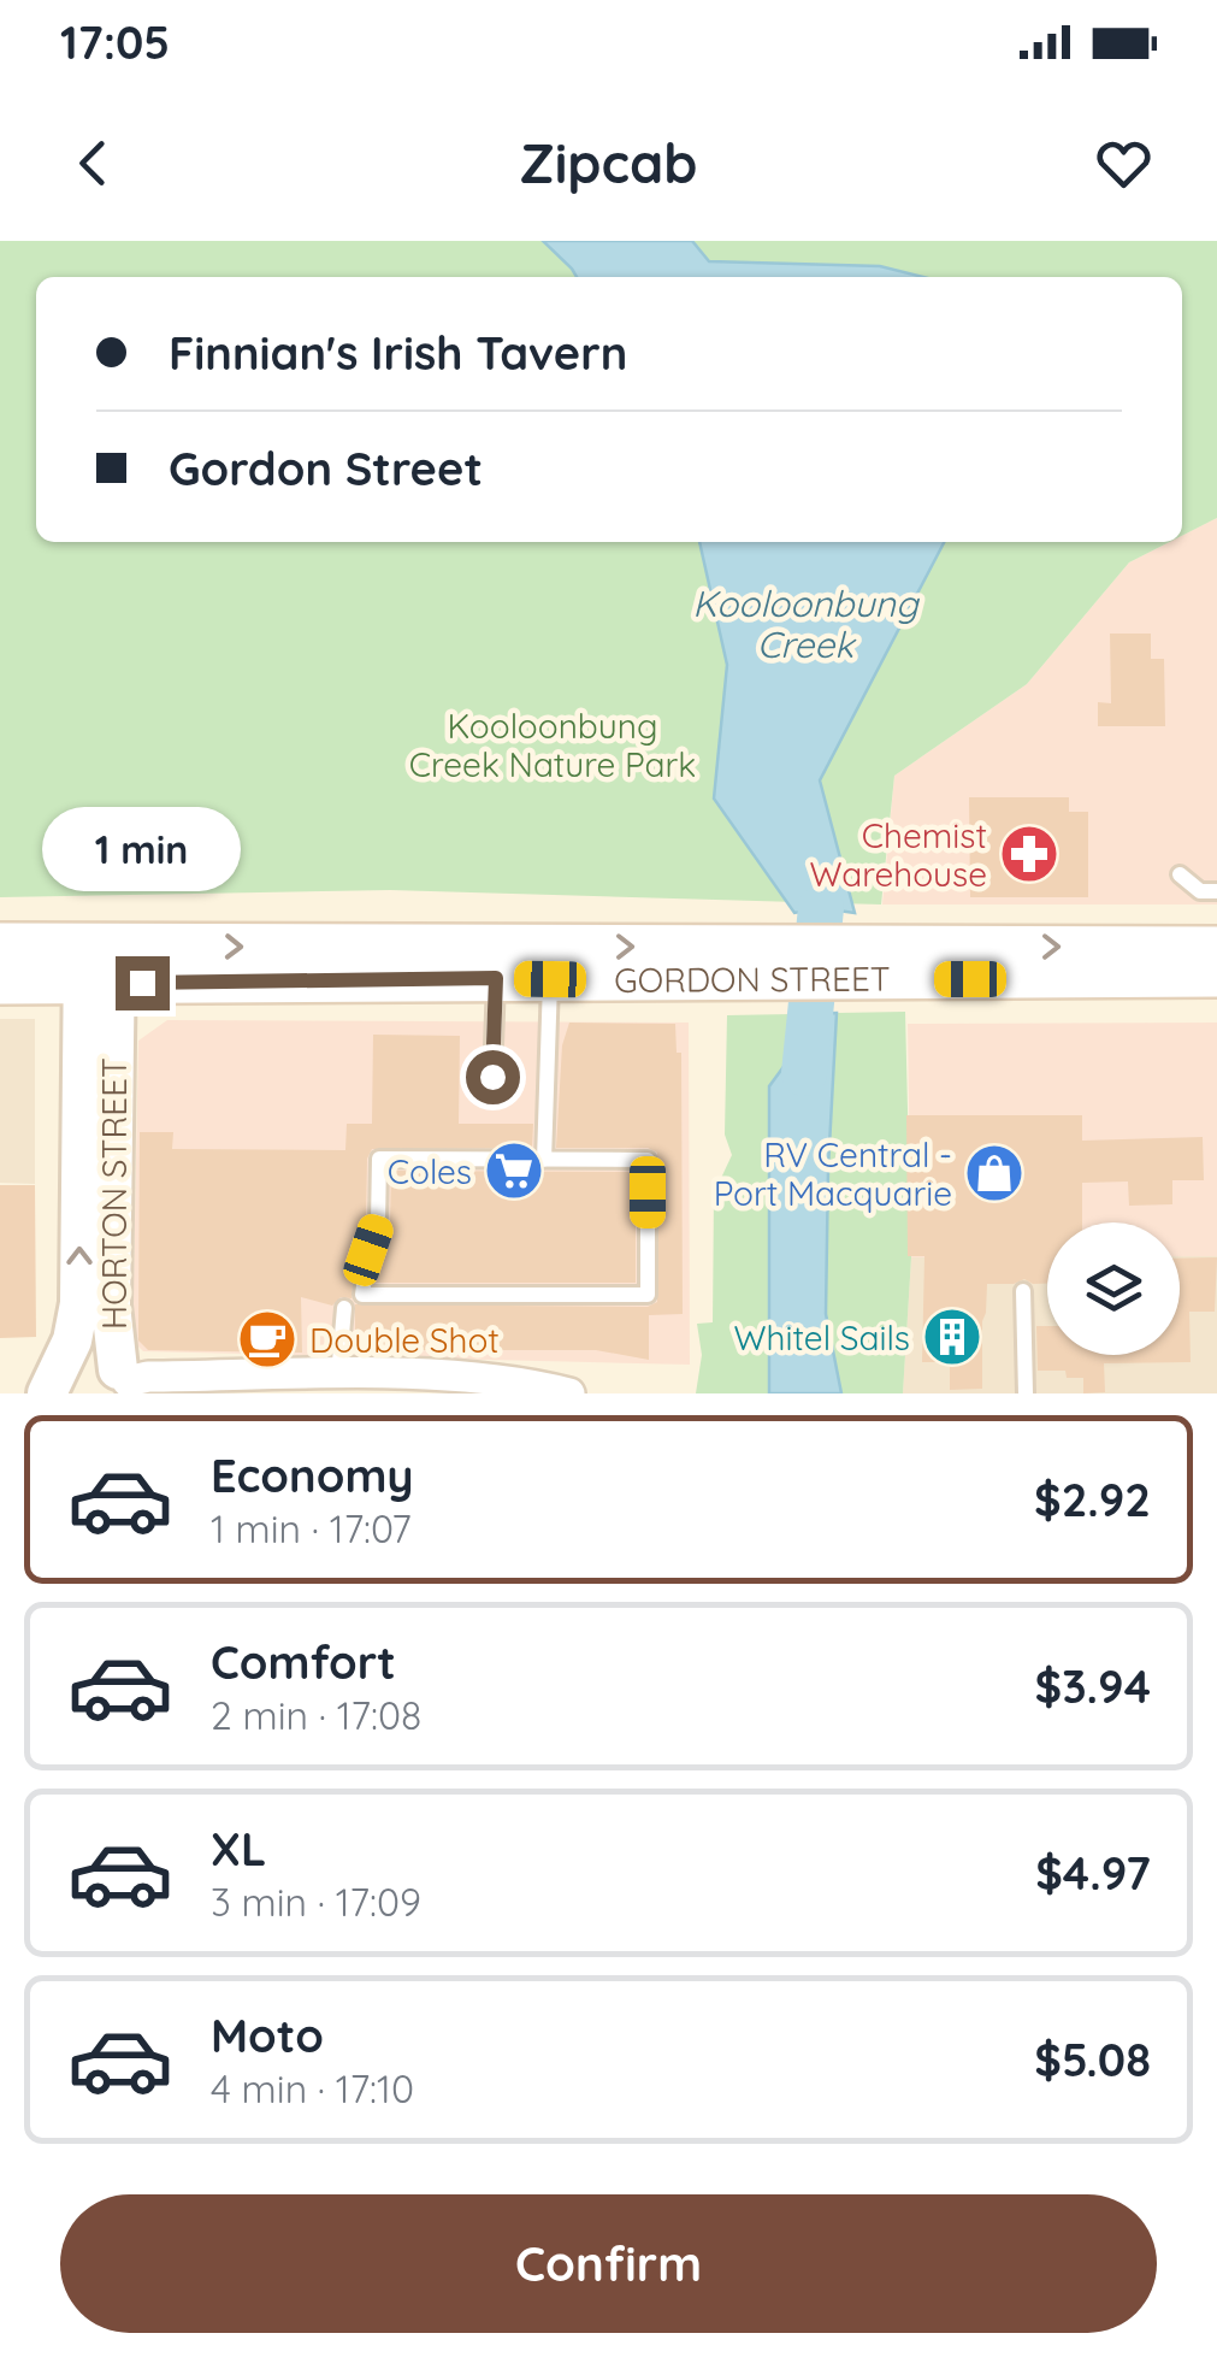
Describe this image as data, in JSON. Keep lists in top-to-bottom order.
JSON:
{
  "streets": {
    "main road": ["GORDON STREET"],
    "street": ["HORTON STREET"]
  },
  "crossings": [
    ["GORDON STREET", "HORTON STREET"]
  ],
  "water": ["Kooloonbung Creek"],
  "parks": ["Kooloonbung Creek Nature Park"],
  "places": {
    "pharmacy": ["Chemist Warehouse"],
    "supermarket": ["Coles"],
    "shop": ["RV Central - Port Macquarie"],
    "building": ["Whitel Sails"],
    "cafe": ["Double Shot"]
  },
  "page": {
    "status": "17:05",
    "header": "Zipcab",
    "banner": ["Finnian's Irish Tavern", "Gordon Street"],
    "bubble": "1 min",
    "list": [
      {
        "name": "Economy",
        "note": "1 min · 17:07",
        "value": "$2.92"
      },
      {
        "name": "Comfort",
        "note": "2 min · 17:08",
        "value": "$3.94"
      },
      {
        "name": "XL",
        "note": "3 min · 17:09",
        "value": "$4.97"
      },
      {
        "name": "Moto",
        "note": "4 min · 17:10",
        "value": "$5.08"
      }
    ],
    "buttons": "Confirm"
  }
}
